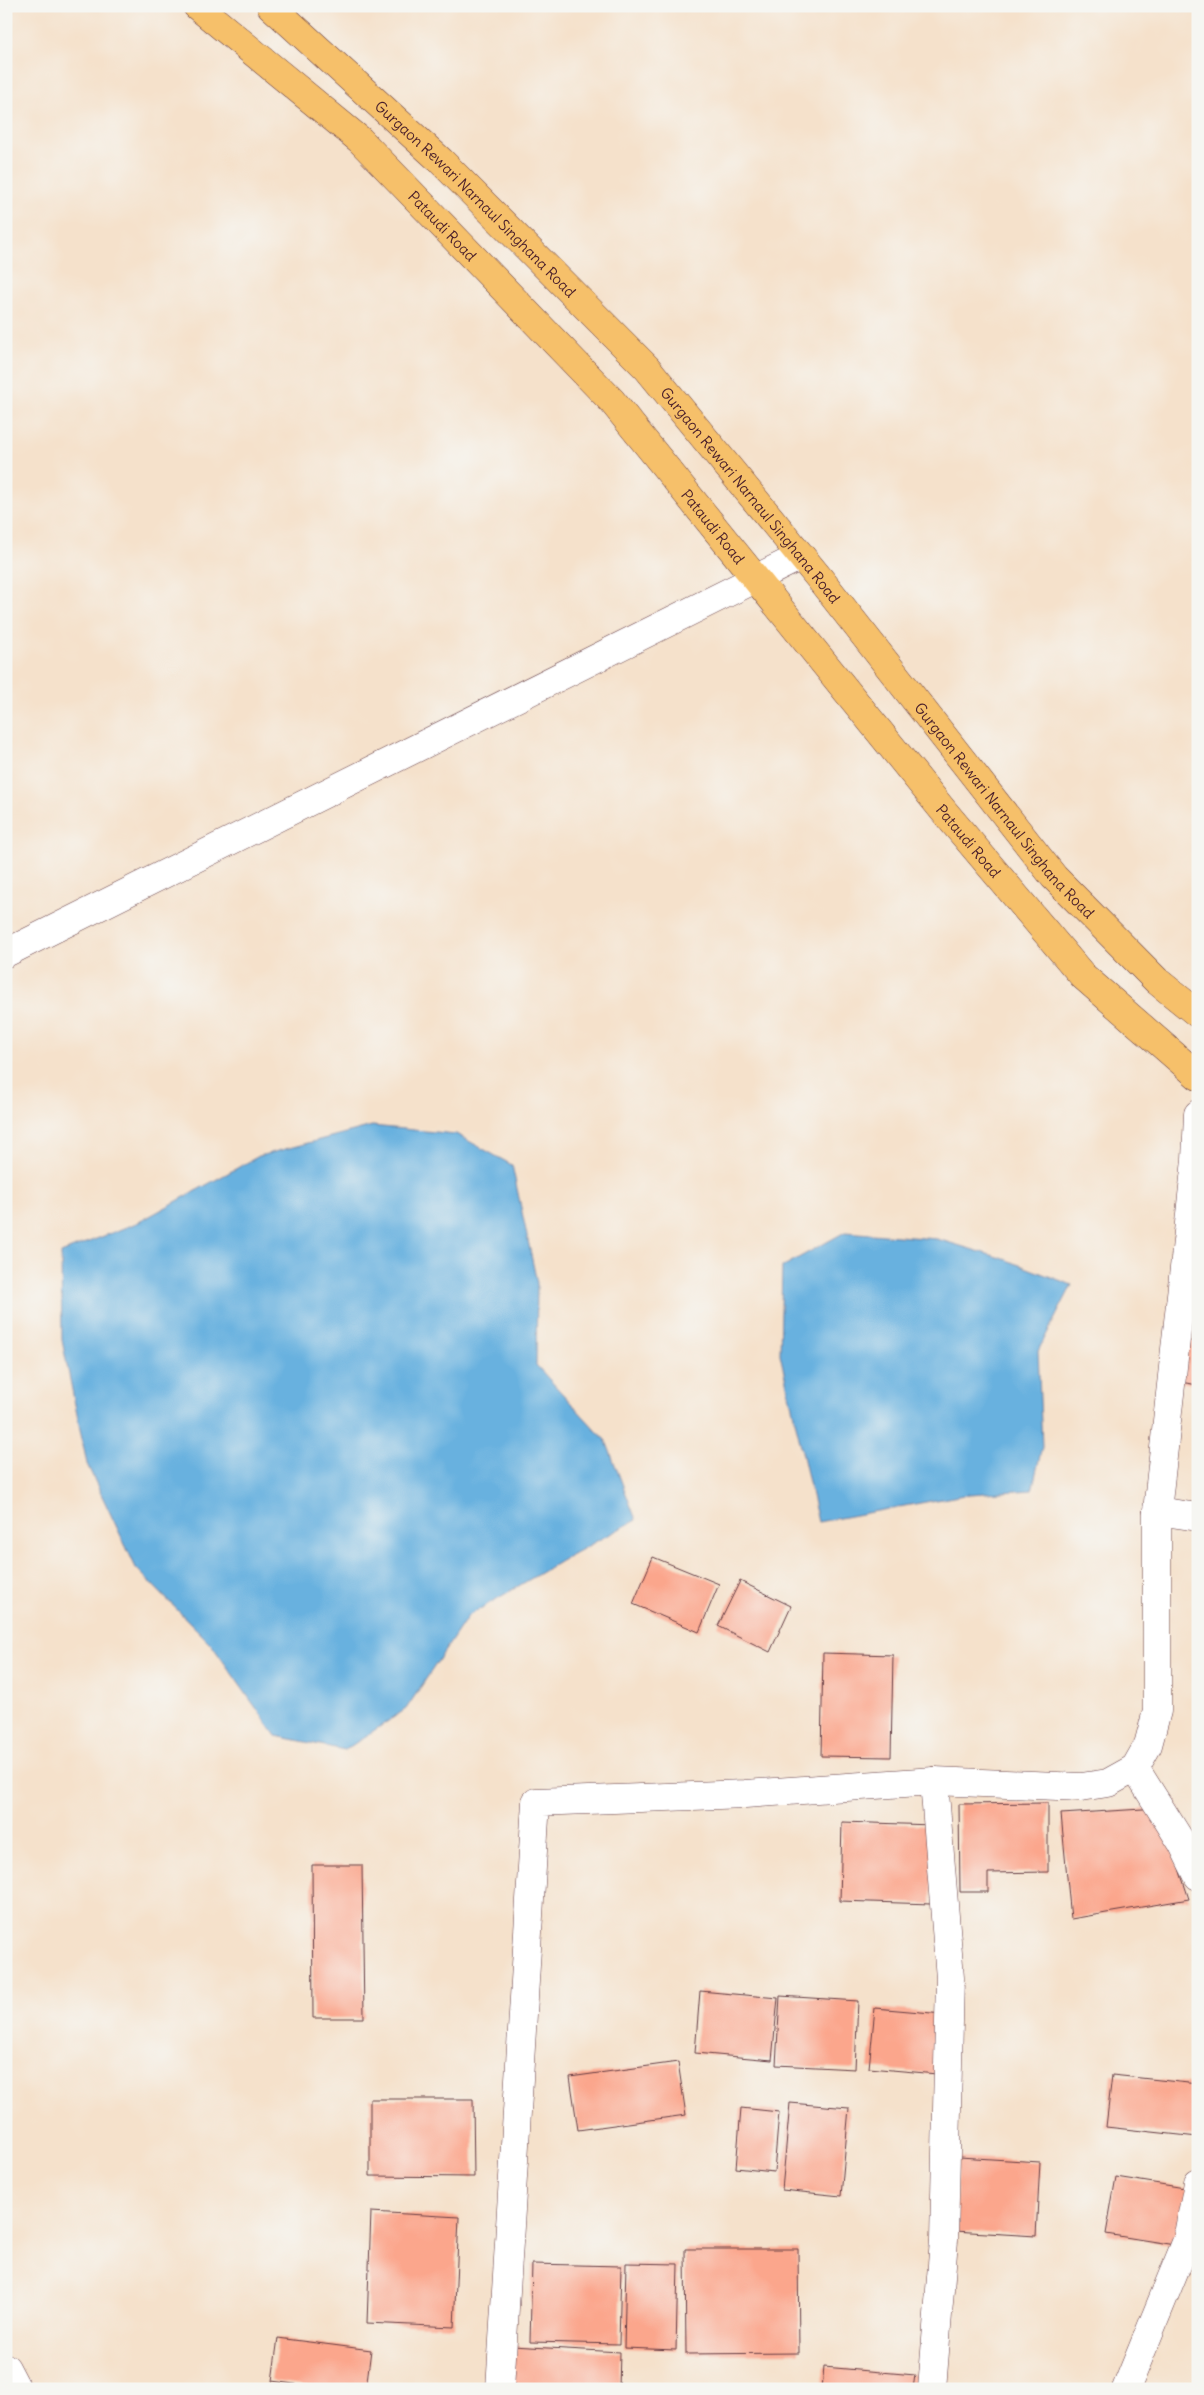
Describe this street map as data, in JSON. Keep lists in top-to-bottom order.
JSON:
{
  "streets": {
    "main road": ["Gurgaon Rewari Narnaul Singhana Road", "Pataudi Road"]
  }
}
